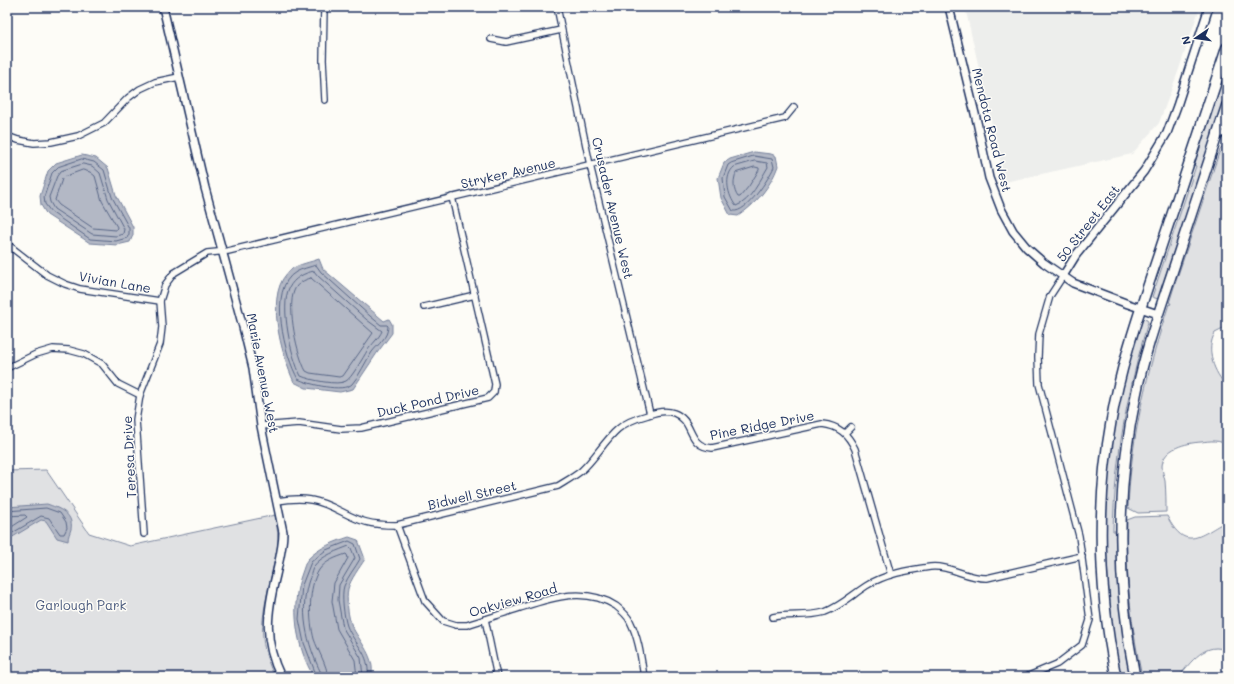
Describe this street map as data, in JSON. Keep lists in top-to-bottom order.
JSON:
{
  "streets": {
    "street": [
      "Mendota Road West",
      "Stryker Avenue",
      "Crusader Avenue West",
      "50 Street East",
      "Vivian Lane",
      "Marie Avenue West",
      "Duck Pond Drive",
      "Pine Ridge Drive",
      "Teresa Drive",
      "Bidwell Street",
      "Oakview Road"
    ]
  },
  "crossings": [
    ["Mendota Road West", "50 Street East"],
    ["Stryker Avenue", "Crusader Avenue West"],
    ["Stryker Avenue", "Marie Avenue West"],
    ["Stryker Avenue", "Duck Pond Drive"],
    ["Stryker Avenue", "Teresa Drive"],
    ["Crusader Avenue West", "Pine Ridge Drive"],
    ["Crusader Avenue West", "Bidwell Street"],
    ["Vivian Lane", "Teresa Drive"],
    ["Marie Avenue West", "Duck Pond Drive"],
    ["Marie Avenue West", "Teresa Drive"],
    ["Marie Avenue West", "Bidwell Street"],
    ["Pine Ridge Drive", "Bidwell Street"],
    ["Bidwell Street", "Oakview Road"]
  ],
  "parks": ["Garlough Park"],
  "north": "left"
}
